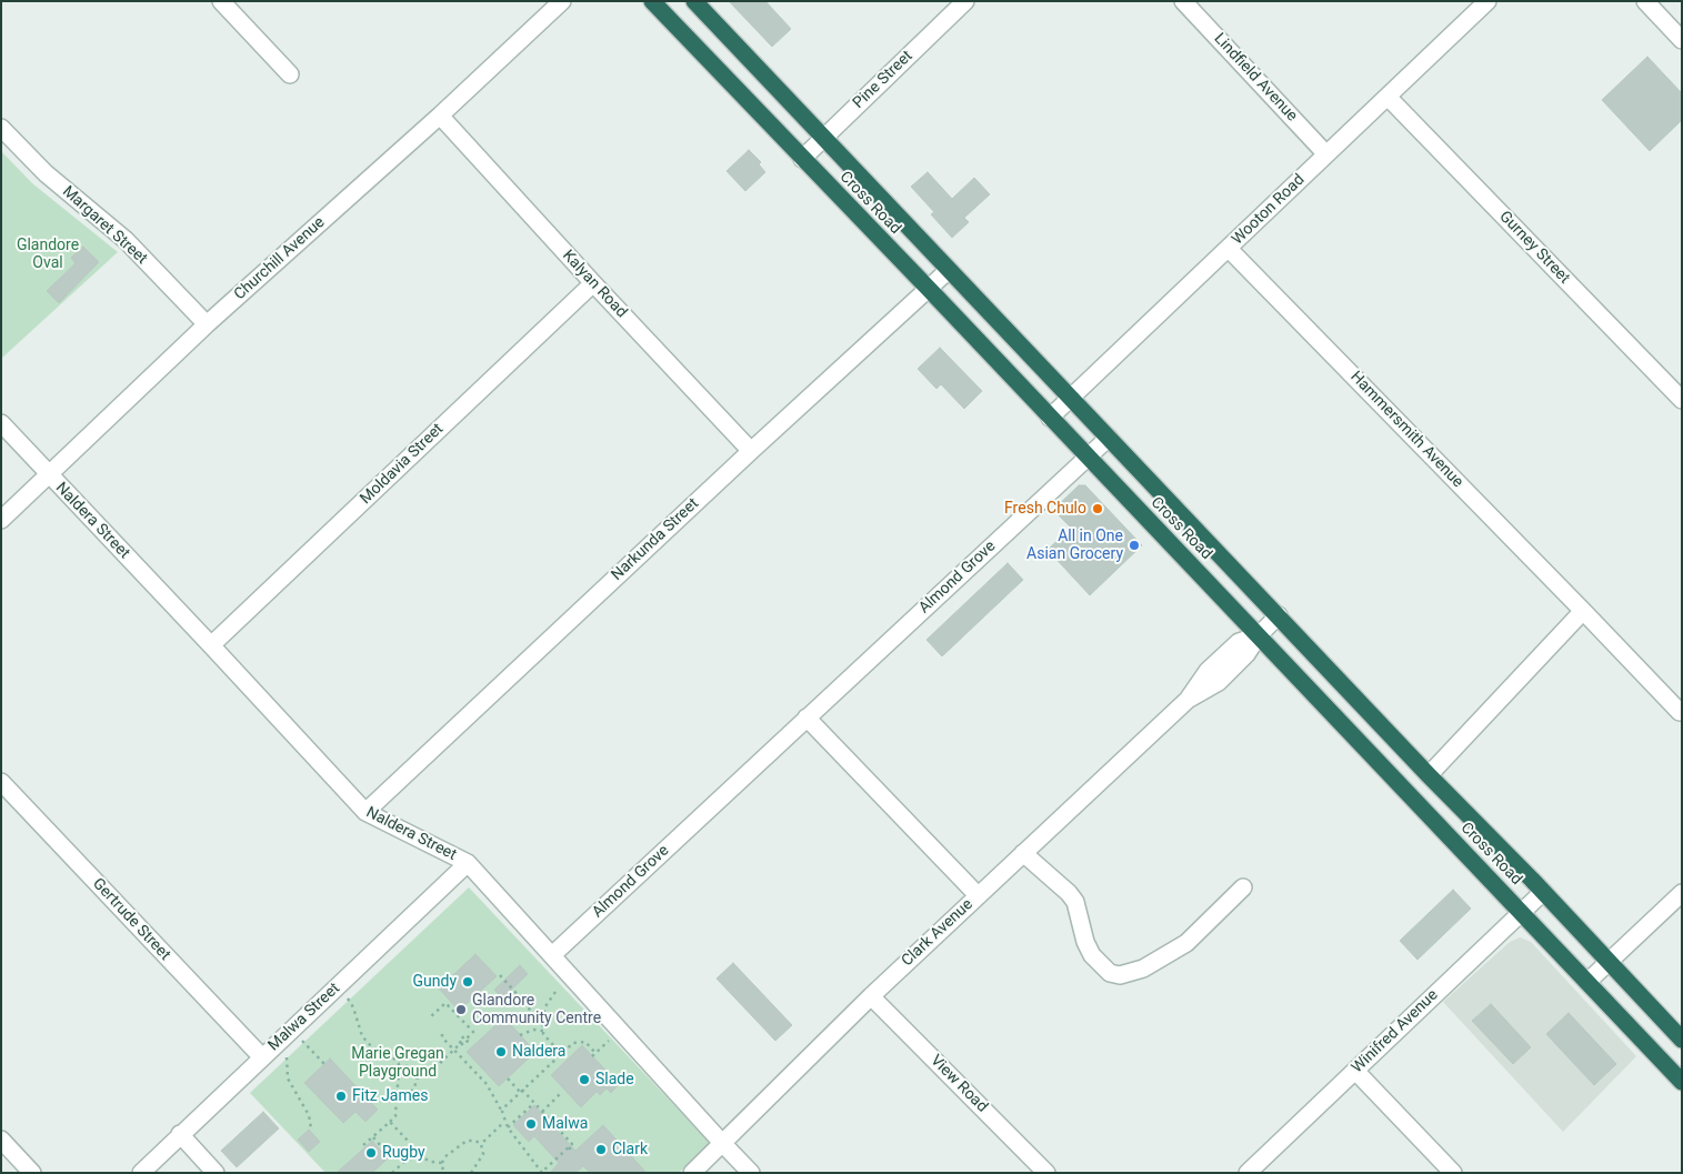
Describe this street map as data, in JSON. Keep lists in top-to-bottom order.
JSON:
{
  "streets": {
    "highway": ["Cross Road"],
    "street": [
      "Lindfield Avenue",
      "Pine Street",
      "Wooton Road",
      "Margaret Street",
      "Gurney Street",
      "Churchill Avenue",
      "Kalyan Road",
      "Hammersmith Avenue",
      "Moldavia Street",
      "Naldera Street",
      "Narkunda Street",
      "Almond Grove",
      "Gertrude Street",
      "Clark Avenue",
      "Malwa Street",
      "Winifred Avenue",
      "View Road"
    ]
  },
  "crossings": [
    ["Lindfield Avenue", "Wooton Road"],
    ["Pine Street", "Cross Road"],
    ["Cross Road", "Wooton Road"],
    ["Cross Road", "Narkunda Street"],
    ["Cross Road", "Almond Grove"],
    ["Cross Road", "Clark Avenue"],
    ["Cross Road", "Winifred Avenue"],
    ["Wooton Road", "Gurney Street"],
    ["Wooton Road", "Hammersmith Avenue"],
    ["Margaret Street", "Churchill Avenue"],
    ["Churchill Avenue", "Kalyan Road"],
    ["Churchill Avenue", "Naldera Street"],
    ["Kalyan Road", "Moldavia Street"],
    ["Kalyan Road", "Narkunda Street"],
    ["Moldavia Street", "Naldera Street"],
    ["Naldera Street", "Narkunda Street"],
    ["Naldera Street", "Almond Grove"],
    ["Naldera Street", "Clark Avenue"],
    ["Naldera Street", "Malwa Street"],
    ["Gertrude Street", "Malwa Street"],
    ["Clark Avenue", "View Road"]
  ],
  "parks": ["Glandore Oval", "Marie Gregan Playground"],
  "places": [
    "Fresh Chulo",
    "All in One Asian Grocery",
    "Gundy",
    "Glandore Community Centre",
    "Naldera",
    "Slade",
    "Fitz James",
    "Malwa",
    "Clark",
    "Rugby"
  ]
}
